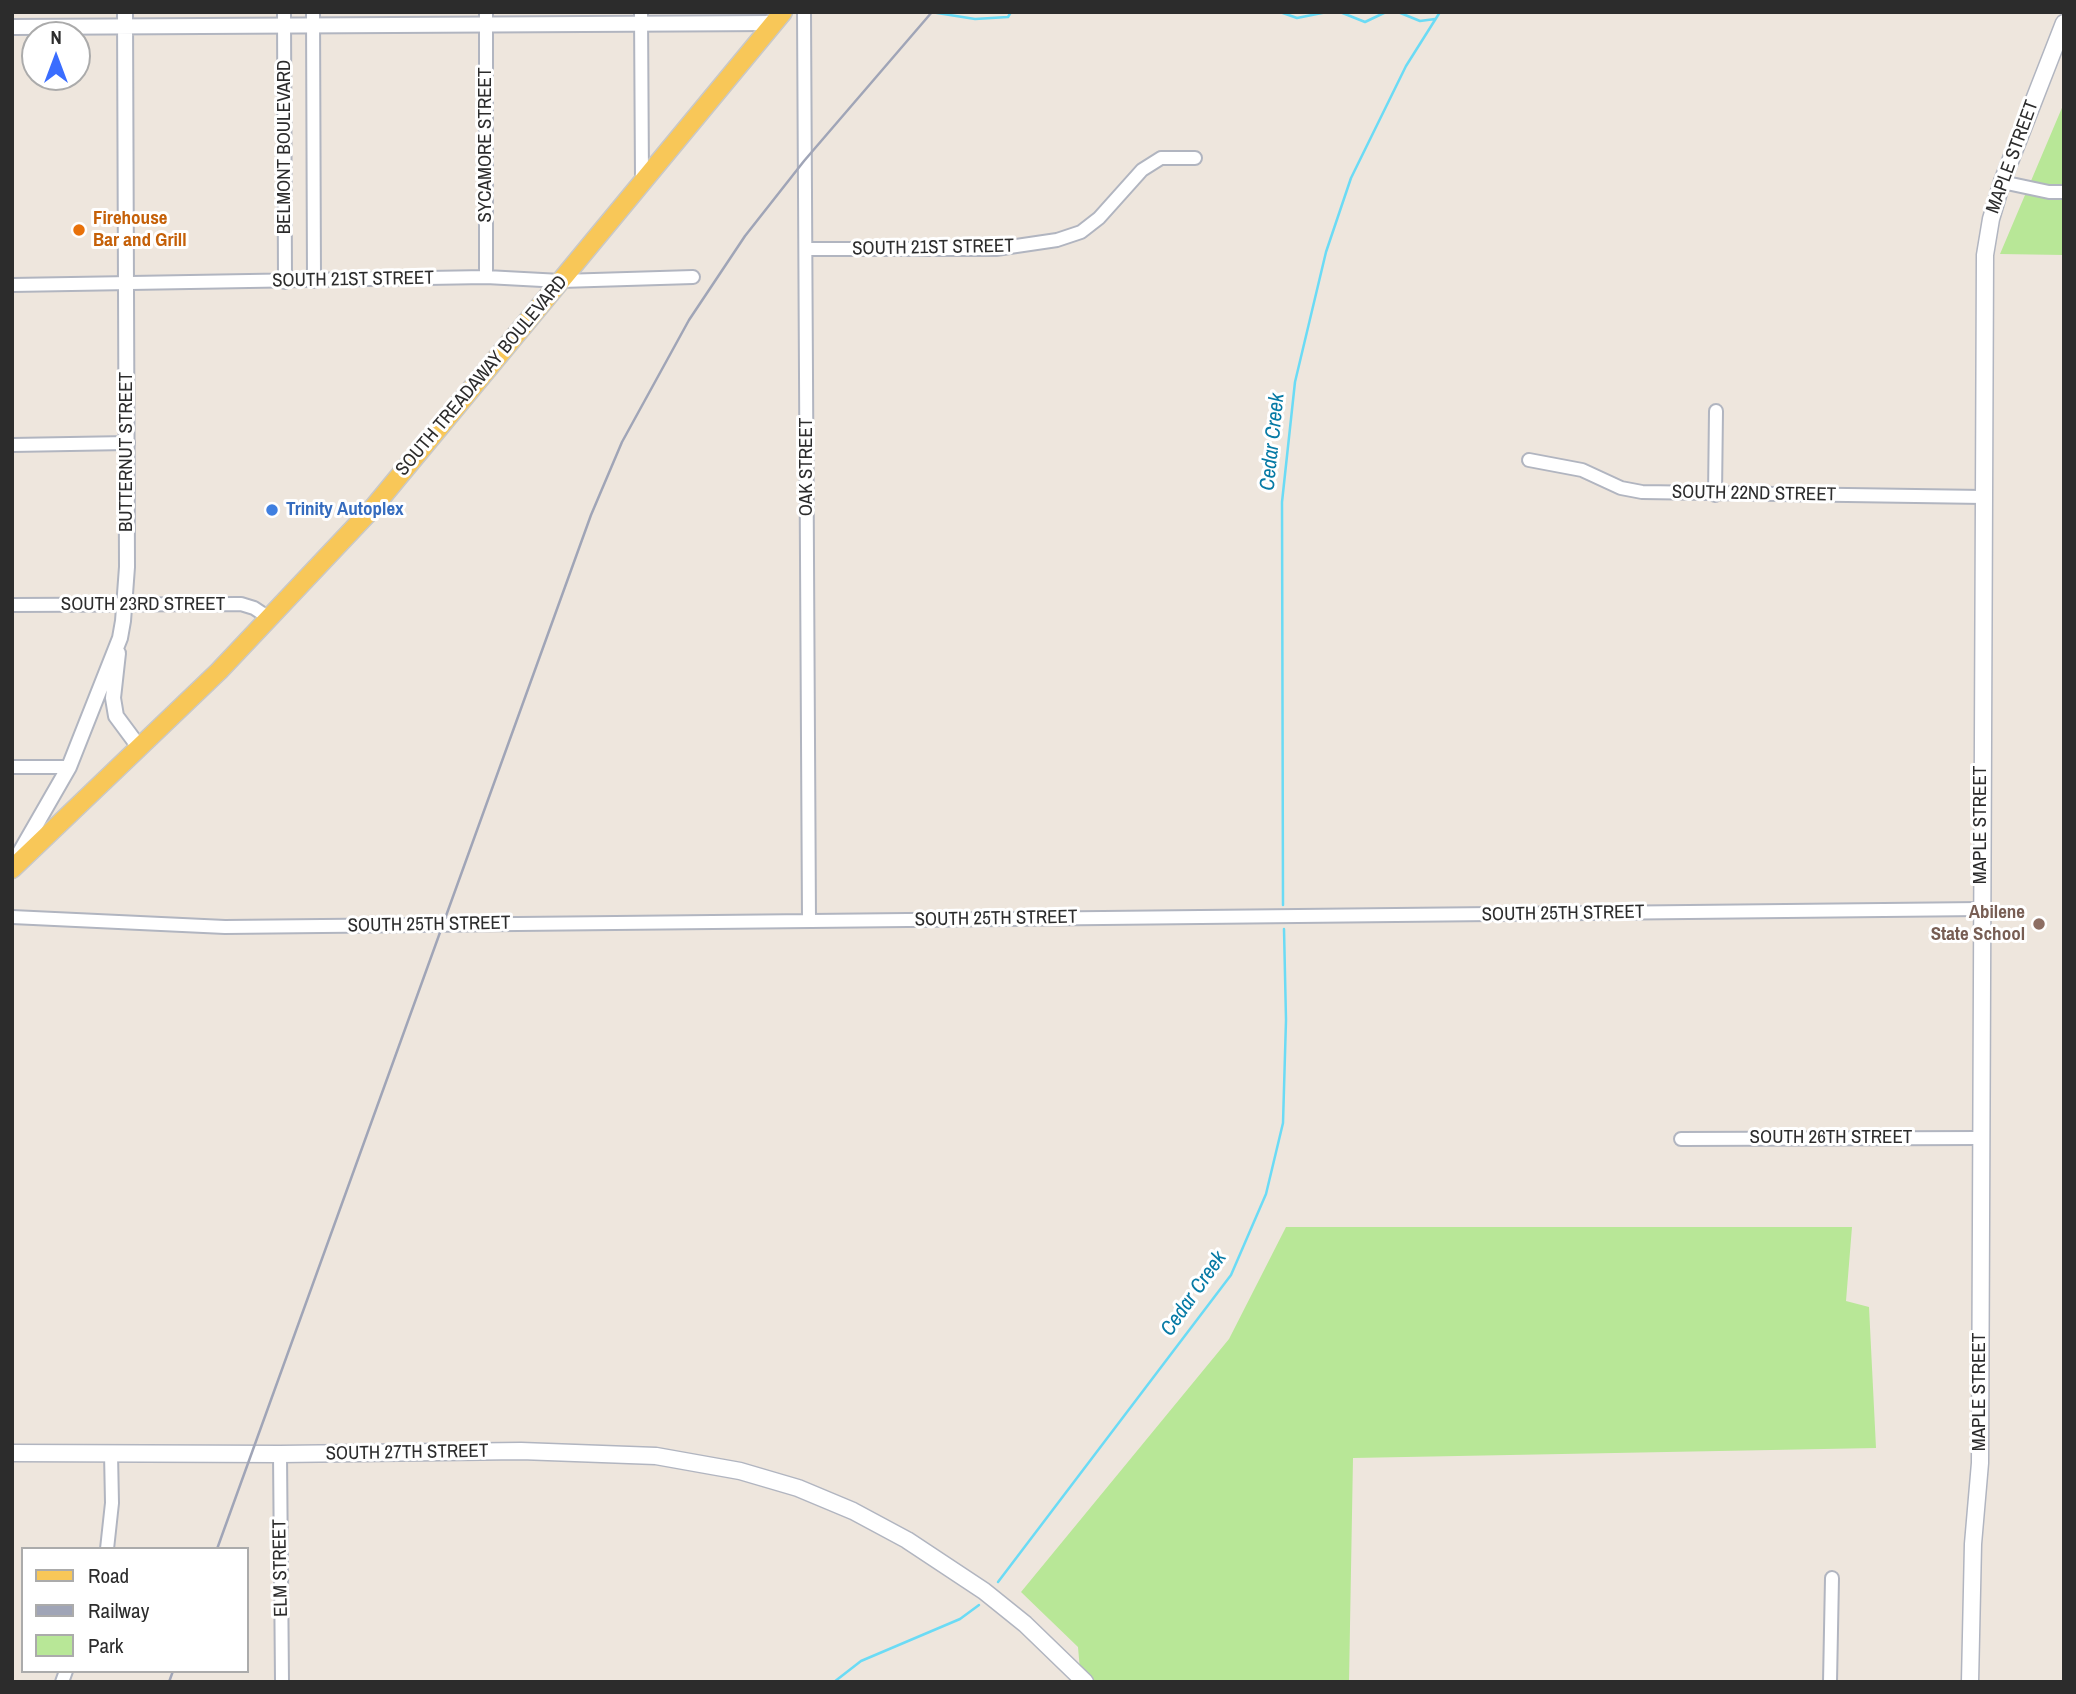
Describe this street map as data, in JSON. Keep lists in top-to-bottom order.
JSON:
{
  "streets": {
    "main road": ["MAPLE STREET", "SOUTH TREADAWAY BOULEVARD", "SOUTH 27TH STREET"],
    "street": [
      "SYCAMORE STREET",
      "BELMONT BOULEVARD",
      "SOUTH 21ST STREET",
      "BUTTERNUT STREET",
      "OAK STREET",
      "SOUTH 22ND STREET",
      "SOUTH 23RD STREET",
      "SOUTH 25TH STREET",
      "SOUTH 26TH STREET",
      "ELM STREET"
    ]
  },
  "crossings": [
    ["SYCAMORE STREET", "SOUTH 21ST STREET"],
    ["BELMONT BOULEVARD", "SOUTH 21ST STREET"],
    ["MAPLE STREET", "SOUTH 22ND STREET"],
    ["MAPLE STREET", "SOUTH 25TH STREET"],
    ["MAPLE STREET", "SOUTH 26TH STREET"],
    ["SOUTH 21ST STREET", "SOUTH TREADAWAY BOULEVARD"],
    ["SOUTH 21ST STREET", "BUTTERNUT STREET"],
    ["SOUTH 21ST STREET", "OAK STREET"],
    ["SOUTH TREADAWAY BOULEVARD", "BUTTERNUT STREET"],
    ["SOUTH TREADAWAY BOULEVARD", "SOUTH 23RD STREET"],
    ["BUTTERNUT STREET", "SOUTH 23RD STREET"],
    ["OAK STREET", "SOUTH 25TH STREET"],
    ["SOUTH 27TH STREET", "ELM STREET"]
  ],
  "water": ["Cedar Creek"],
  "places": ["Firehouse Bar and Grill", "Trinity Autoplex", "Abilene State School"],
  "legend": ["Road", "Railway", "Park"],
  "north": "top"
}
